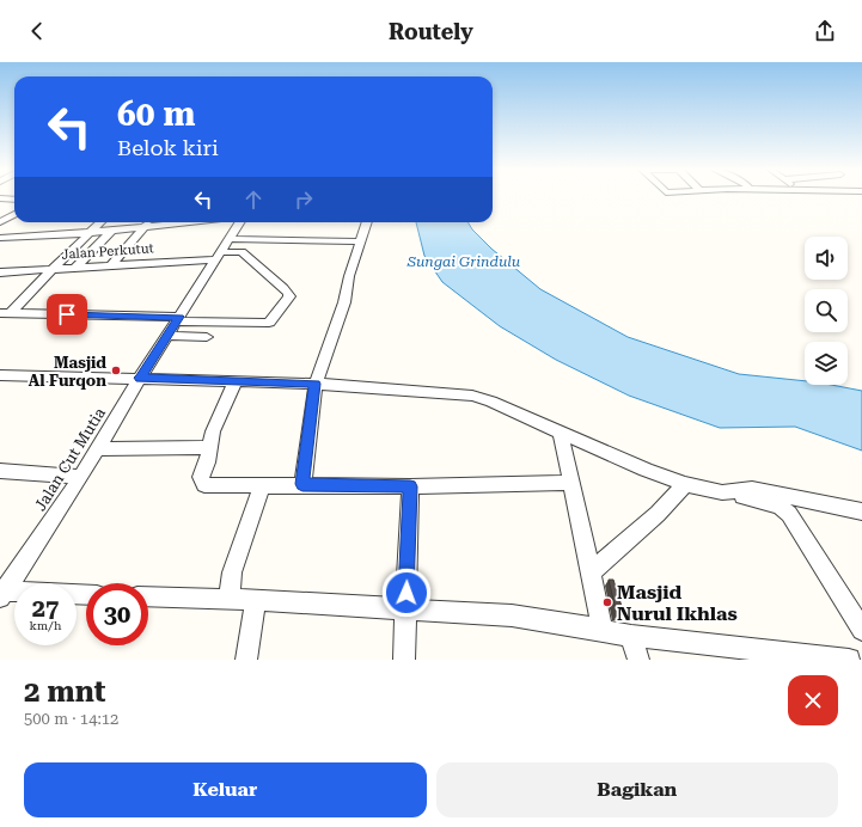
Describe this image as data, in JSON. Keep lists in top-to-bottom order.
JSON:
{
  "streets": {
    "street": ["Jalan Perkutut", "Jalan Cut Mutia"]
  },
  "crossings": [
    ["Jalan Perkutut", "Jalan Cut Mutia"]
  ],
  "water": ["Sungai Grindulu"],
  "places": ["Masjid Al Furqon", "Masjid Nurul Ikhlas"],
  "page": {
    "header": "Routely",
    "turn": ["60 m", "Belok kiri"],
    "speed": "27 km/h",
    "limit": "30",
    "heading": ["2 mnt", "500 m · 14:12"],
    "buttons": ["Keluar", "Bagikan"]
  }
}
